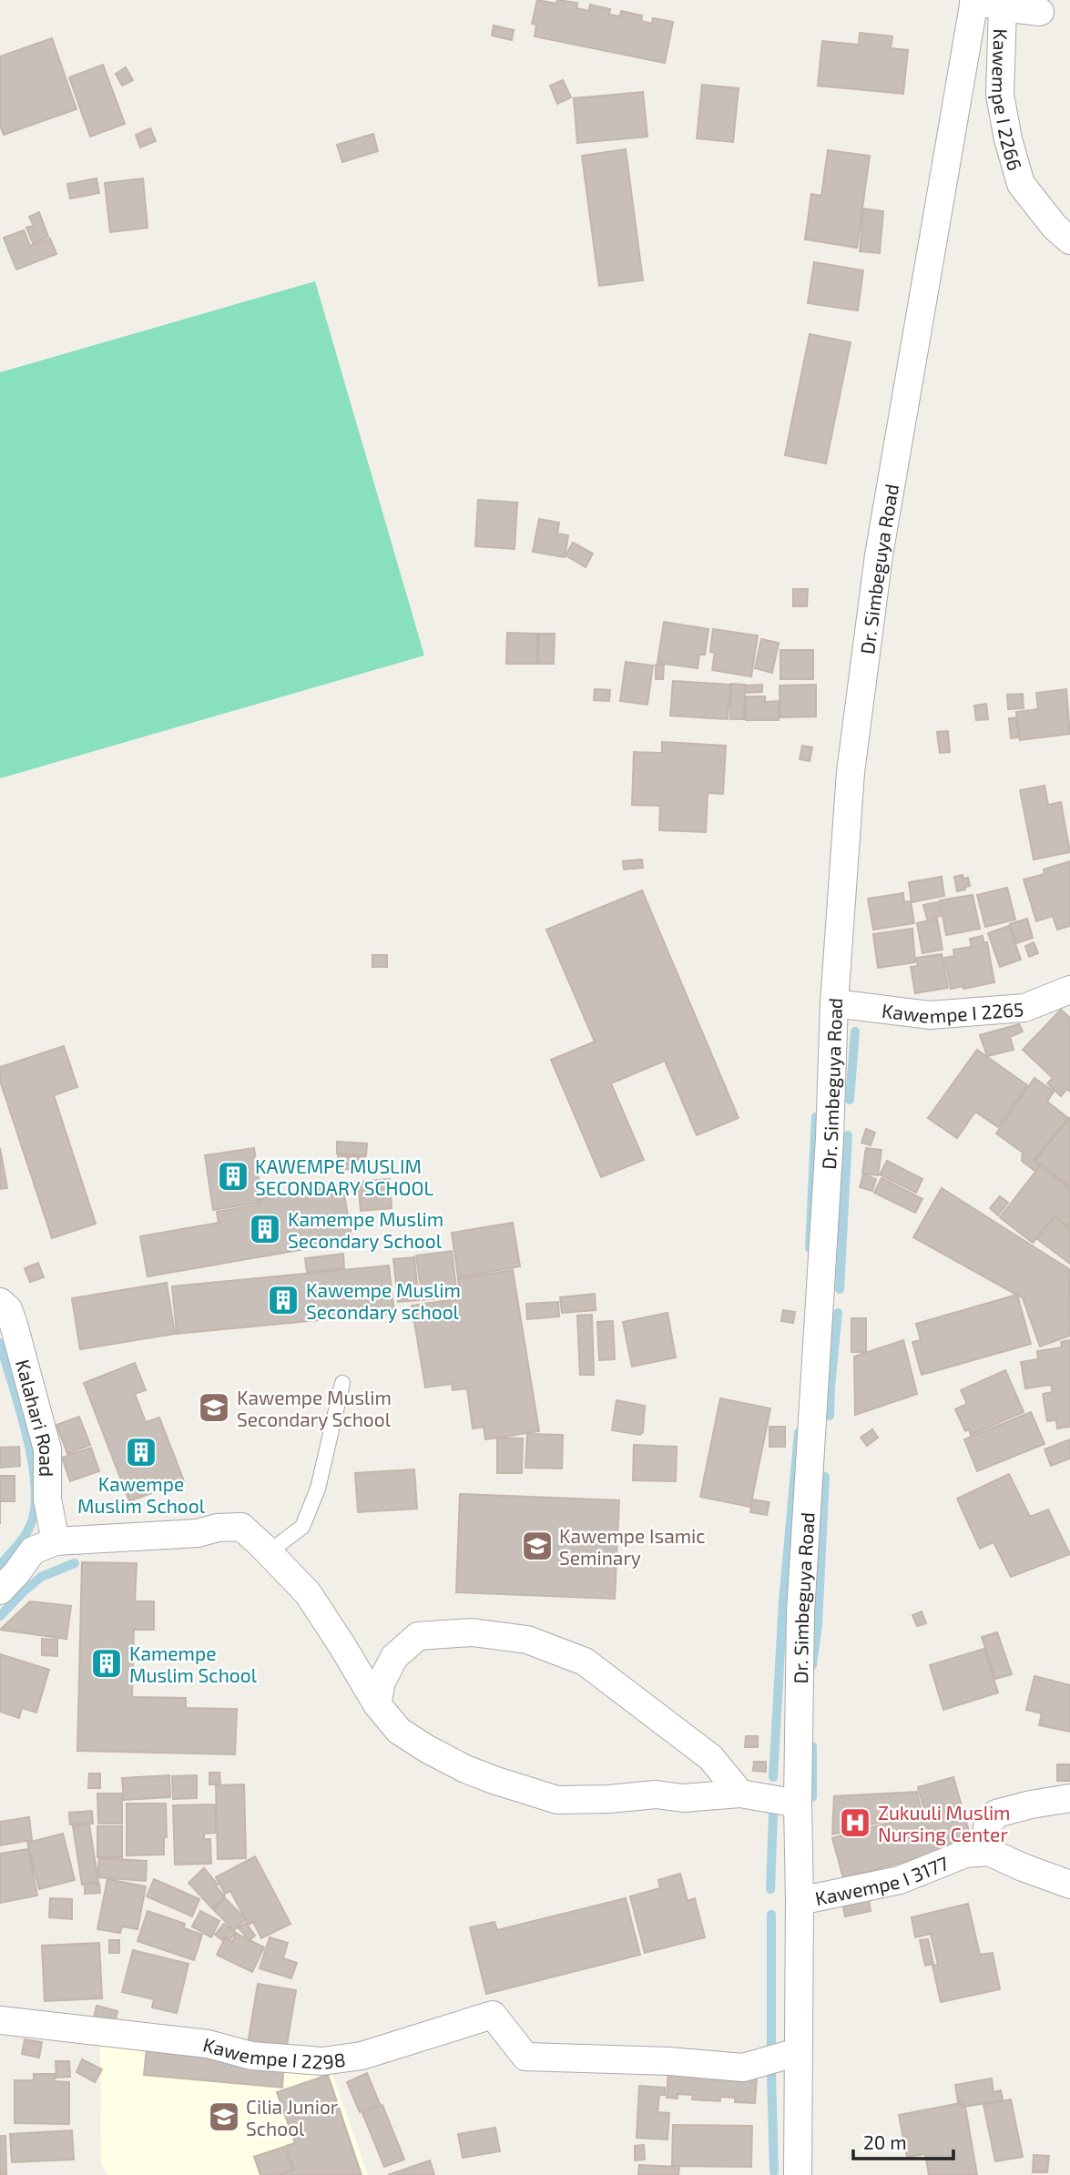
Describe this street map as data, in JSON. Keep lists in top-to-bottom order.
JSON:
{
  "streets": {
    "street": [
      "Kawempe I 2266",
      "Dr. Simbeguya Road",
      "Kawempe I 2265",
      "Kalahari Road",
      "Kawempe I 3177",
      "Kawempe I 2298"
    ]
  },
  "crossings": [
    ["Kawempe I 2266", "Dr. Simbeguya Road"],
    ["Dr. Simbeguya Road", "Kawempe I 2265"],
    ["Dr. Simbeguya Road", "Kawempe I 3177"],
    ["Dr. Simbeguya Road", "Kawempe I 2298"]
  ],
  "places": {
    "building": [
      "KAWEMPE MUSLIM SECONDARY SCHOOL",
      "Kamempe Muslim Secondary School",
      "Kawempe Muslim Secondary school",
      "Kawempe Muslim School",
      "Kamempe Muslim School"
    ],
    "school or university": ["Kawempe Muslim Secondary School", "Kawempe Isamic Seminary", "Cilia Junior School"],
    "hospital": ["Zukuuli Muslim Nursing Center"]
  },
  "scale_bar": "20 m"
}
